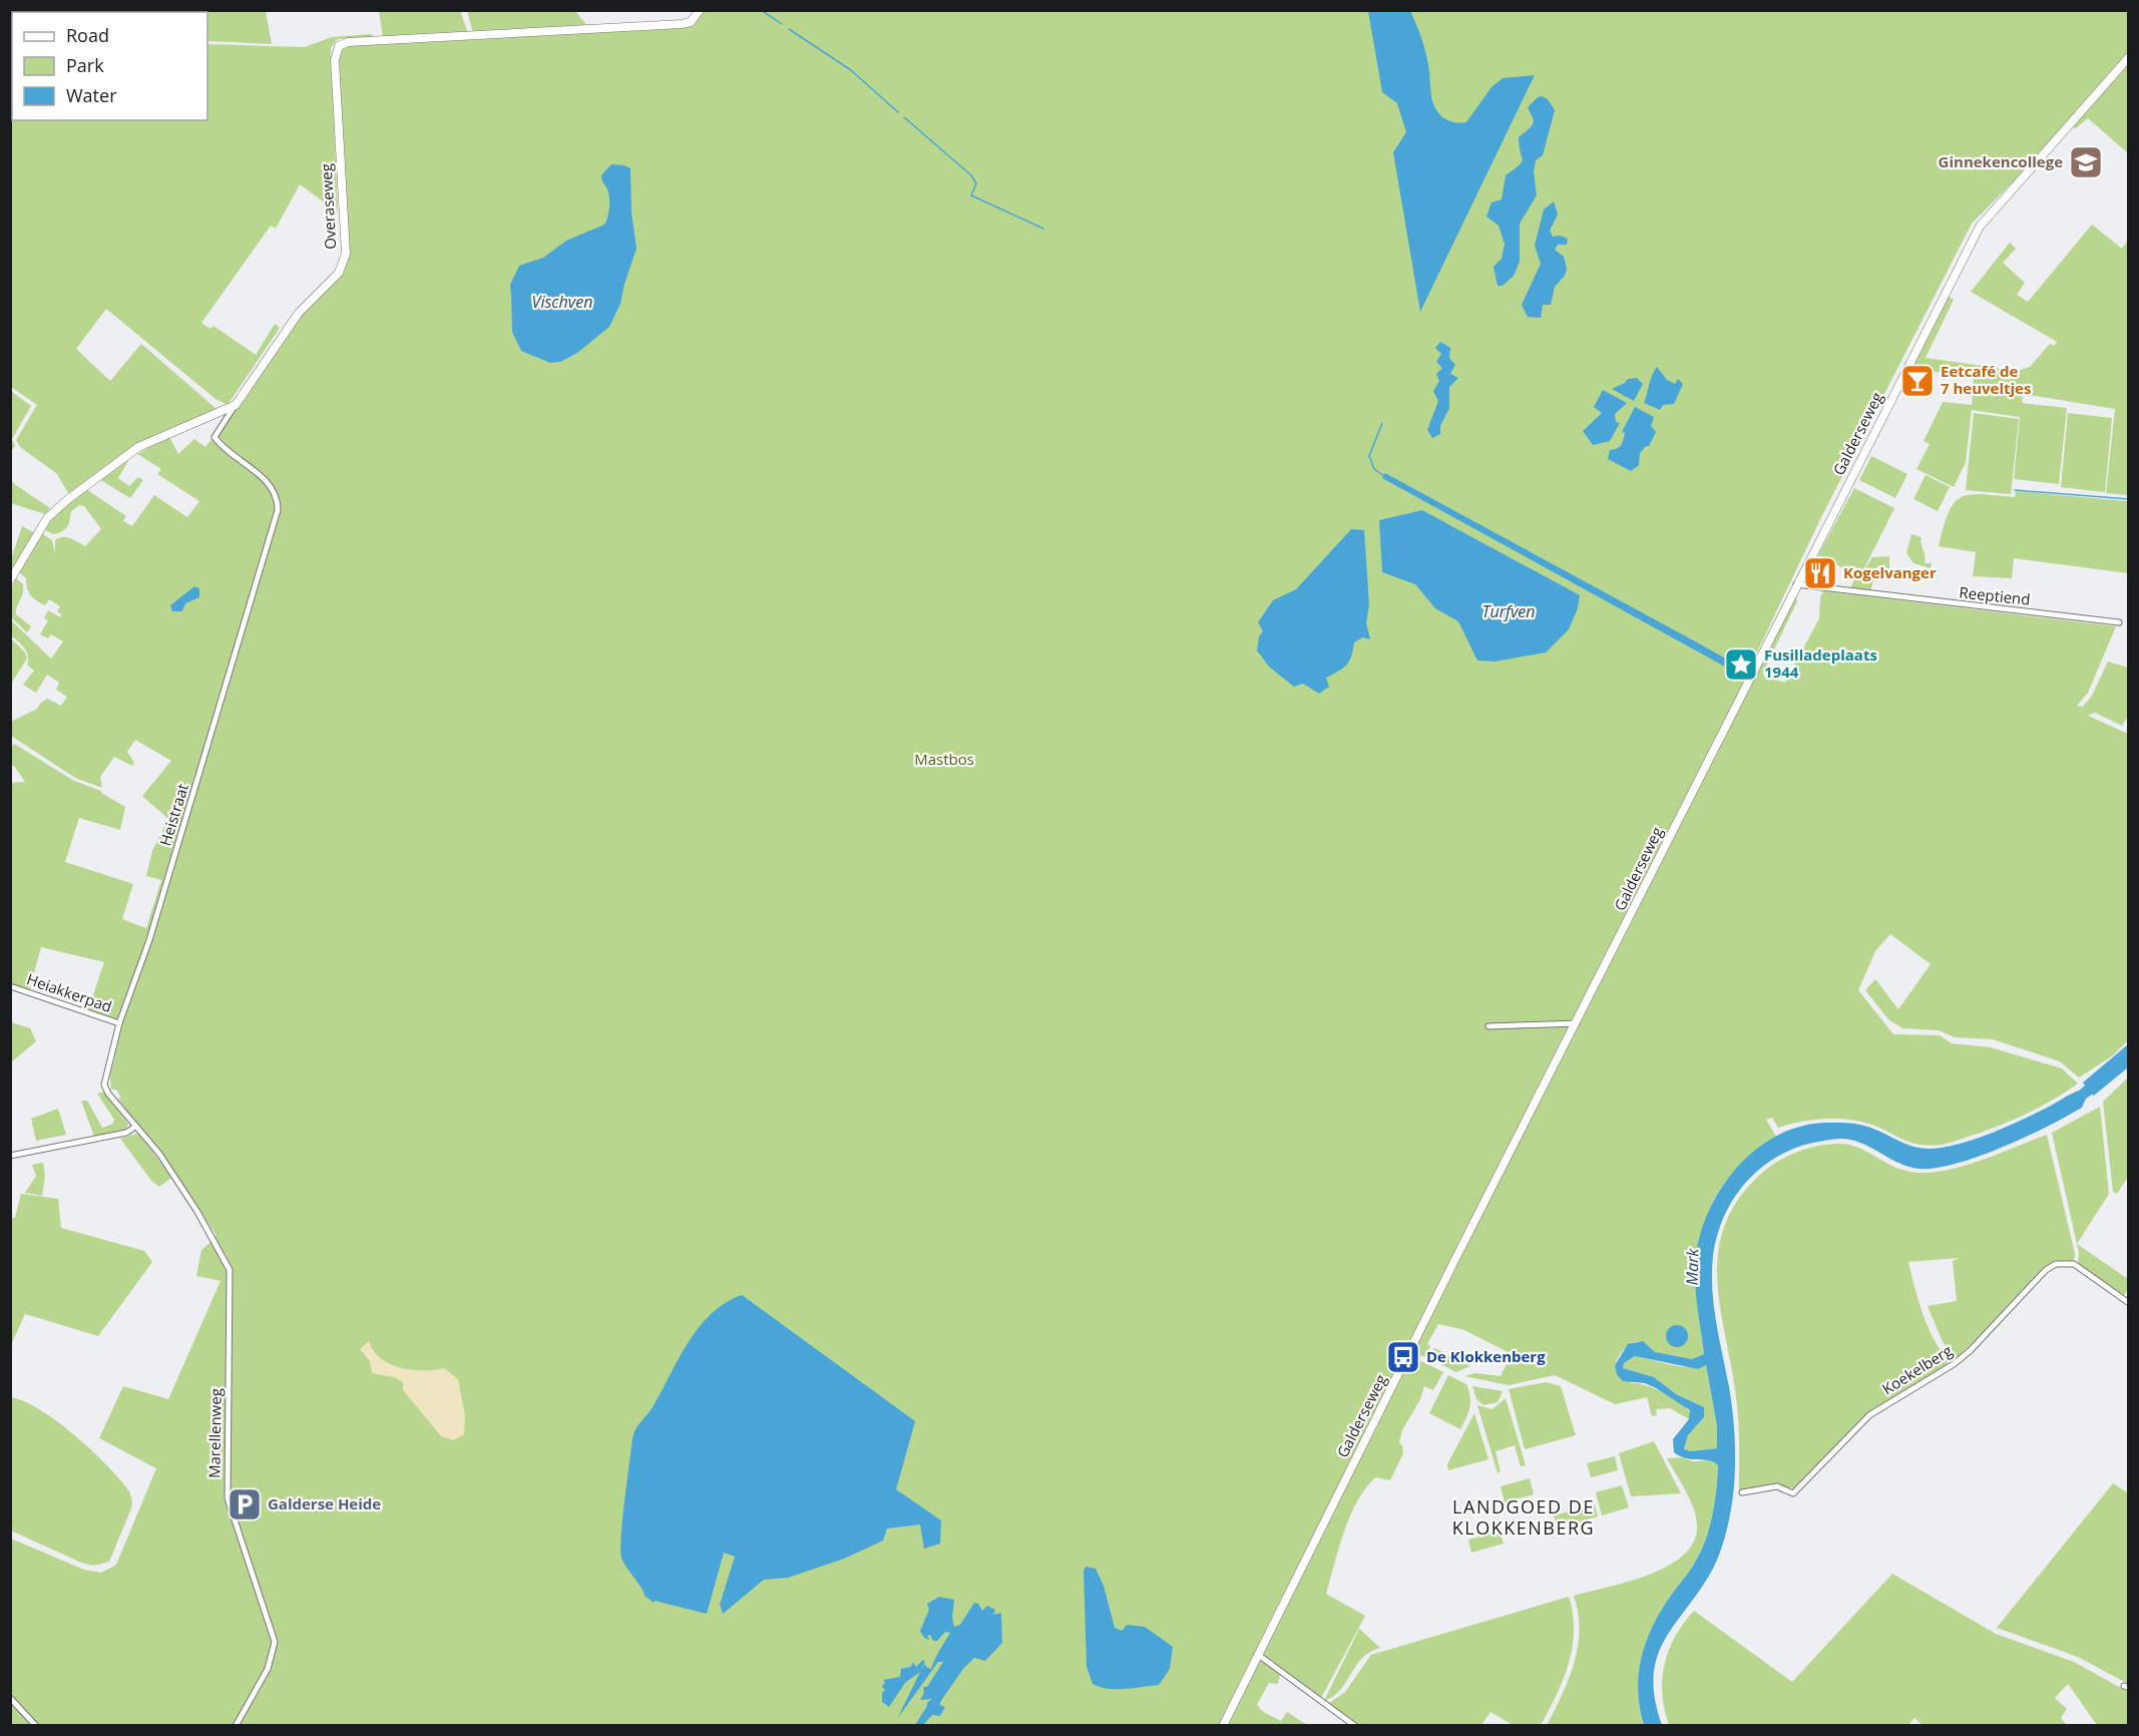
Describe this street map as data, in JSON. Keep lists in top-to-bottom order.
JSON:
{
  "streets": {
    "street": [
      "Overaseweg",
      "Galderseweg",
      "Reeptiend",
      "Heistraat",
      "Heiakkerpad",
      "Koekelberg",
      "Marellenweg"
    ]
  },
  "crossings": [
    ["Overaseweg", "Heistraat"],
    ["Galderseweg", "Reeptiend"],
    ["Heistraat", "Heiakkerpad"],
    ["Heistraat", "Marellenweg"]
  ],
  "districts": ["LANDGOED DE KLOKKENBERG"],
  "water": ["Vischven", "Turfven", "Mark"],
  "parks": ["Mastbos"],
  "places": {
    "school or university": ["Ginnekencollege"],
    "bar": ["Eetcafé de 7 heuveltjes"],
    "restaurant": ["Kogelvanger"],
    "place": ["Fusilladeplaats 1944"],
    "bus stop": ["De Klokkenberg"],
    "parking": ["Galderse Heide"]
  },
  "legend": ["Road", "Park", "Water"]
}
